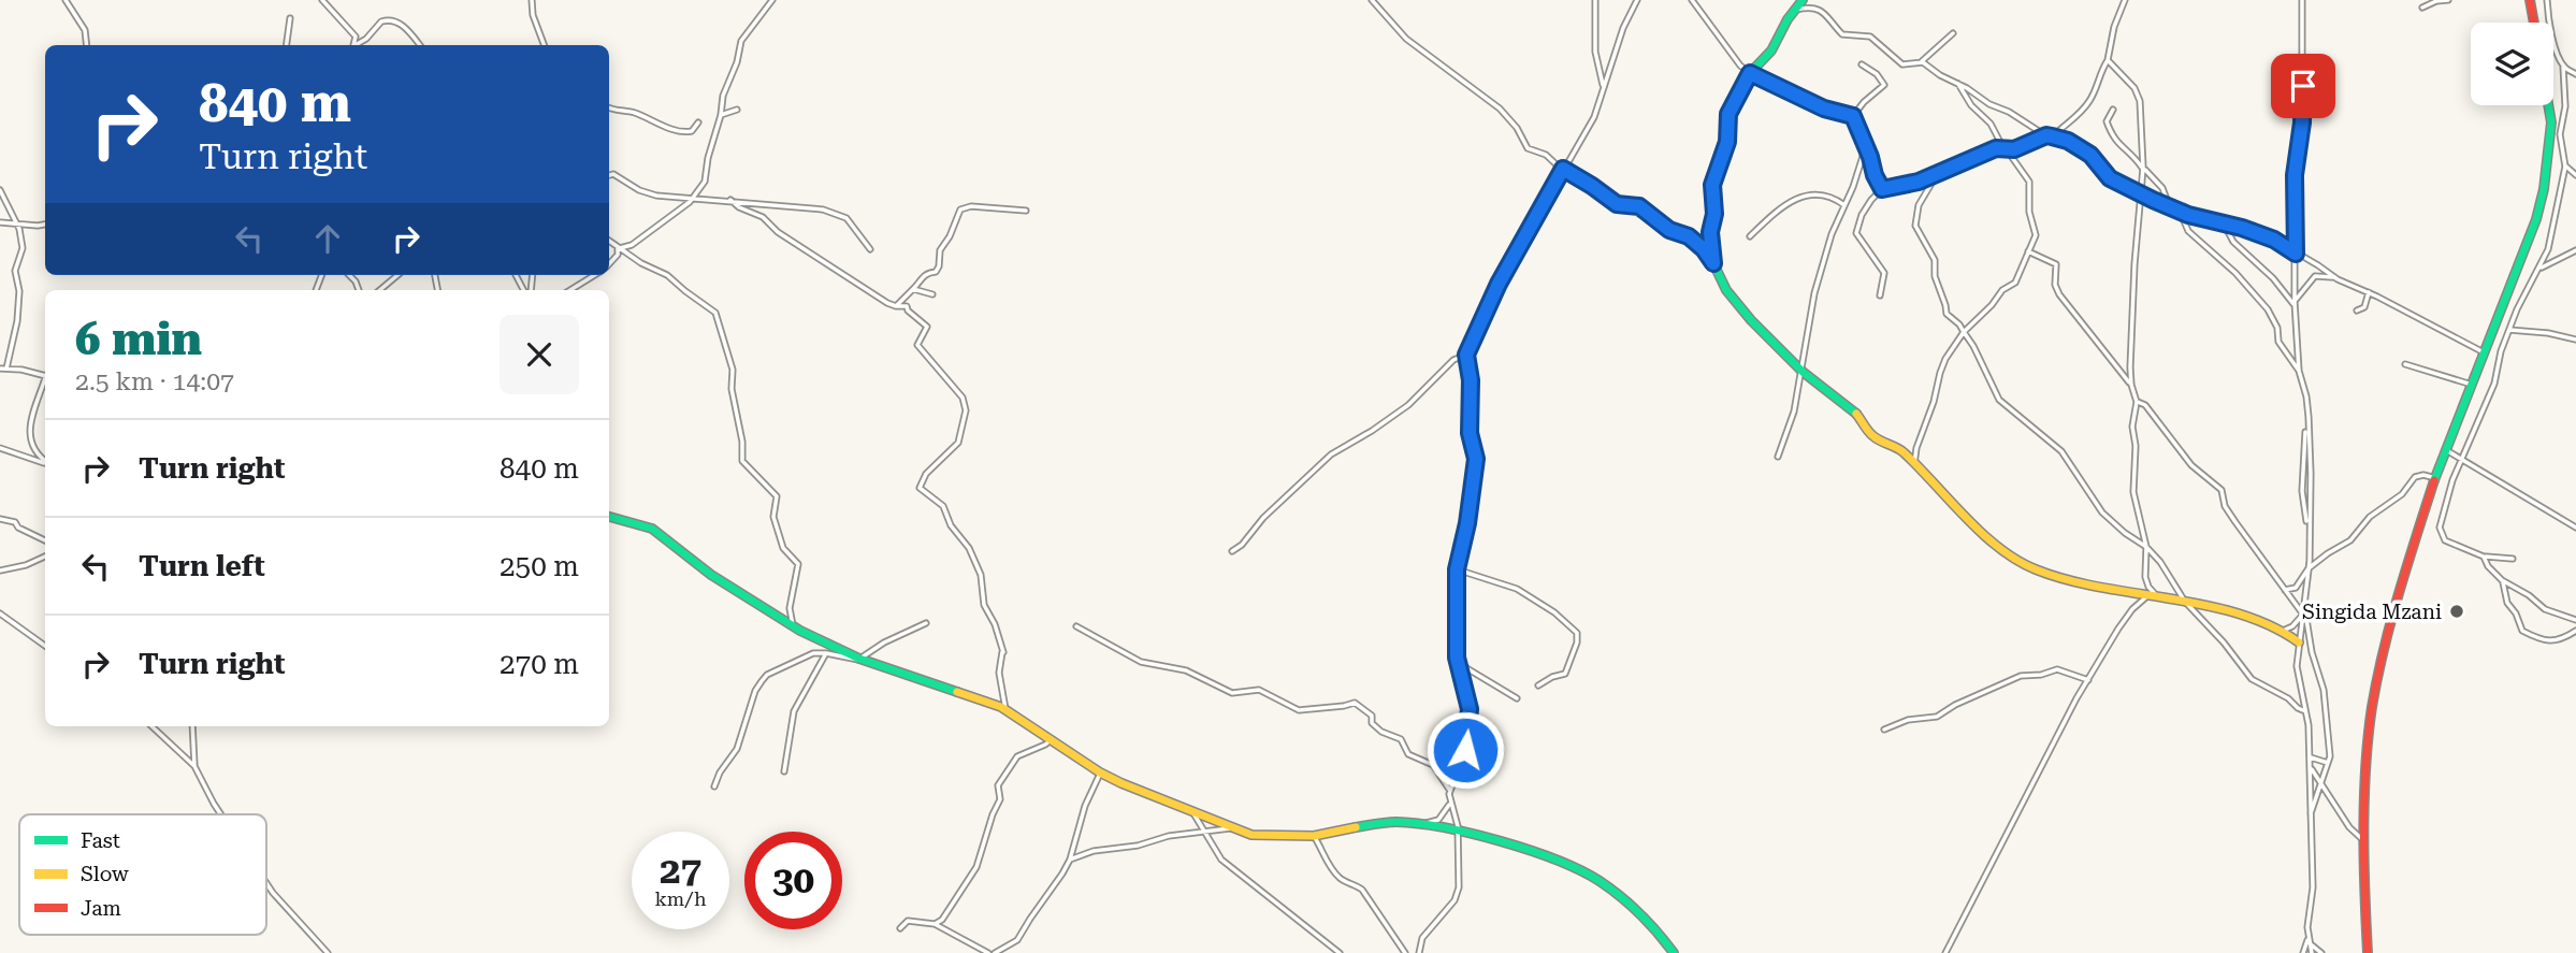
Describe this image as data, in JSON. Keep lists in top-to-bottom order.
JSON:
{
  "places": ["Singida Mzani"],
  "legend": ["Fast", "Slow", "Jam"],
  "page": {
    "turn": ["840 m", "Turn right"],
    "heading": ["6 min", "2.5 km · 14:07"],
    "list": [
      {
        "name": "Turn right",
        "value": "840 m"
      },
      {
        "name": "Turn left",
        "value": "250 m"
      },
      {
        "name": "Turn right",
        "value": "270 m"
      }
    ],
    "speed": "27 km/h",
    "limit": "30"
  }
}
